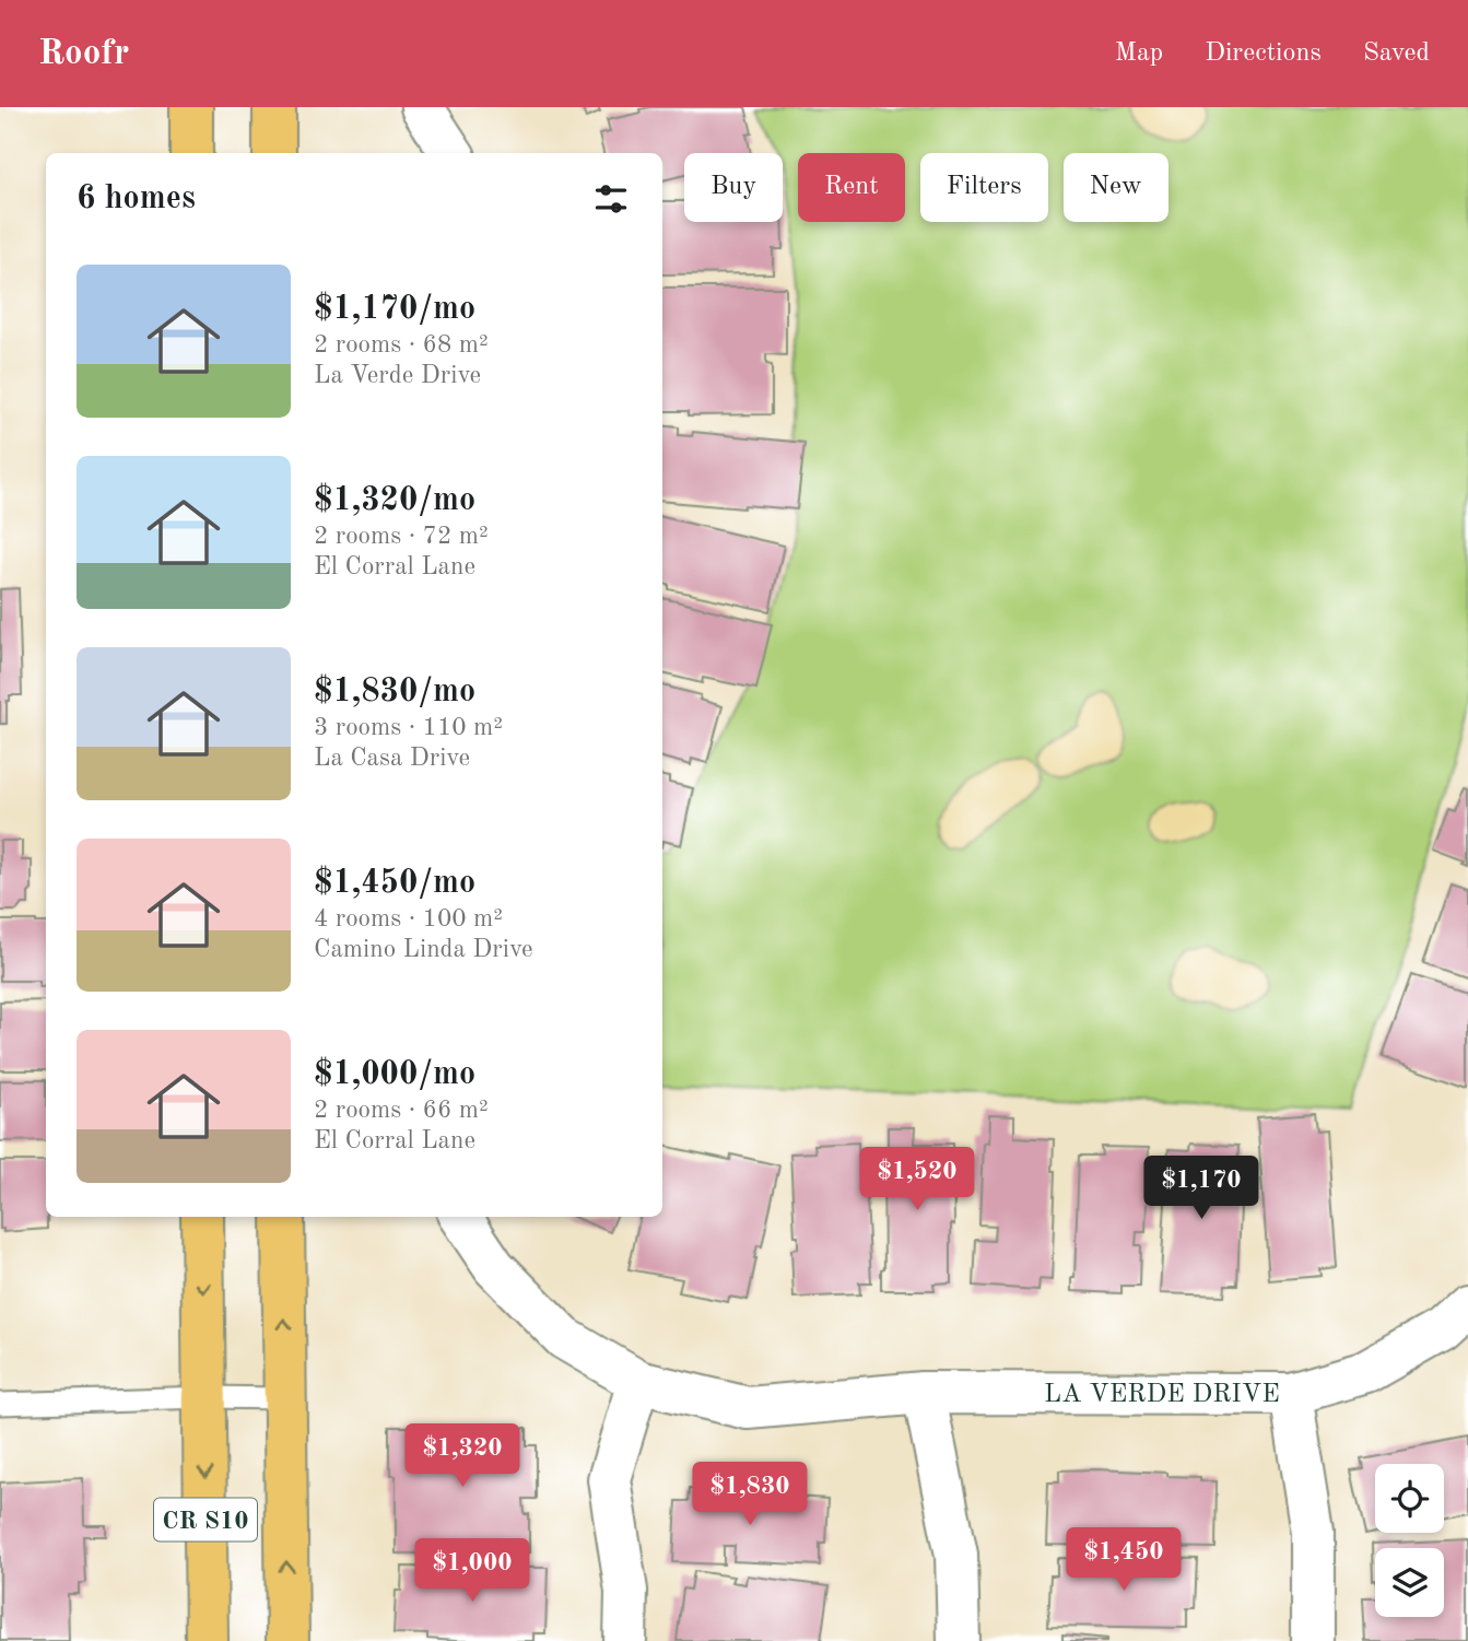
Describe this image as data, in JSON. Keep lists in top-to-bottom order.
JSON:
{
  "streets": {
    "main road": ["CR S10"],
    "street": ["LA VERDE DRIVE"]
  },
  "page": {
    "header": "Roofr",
    "nav": ["Map", "Directions", "Saved"],
    "chip": [
      "Buy",
      "Rent",
      "Filters",
      "New"
    ],
    "heading": "6 homes",
    "list": [
      {
        "name": "$1,170/mo",
        "note": "2 rooms · 68 m² · La Verde Drive"
      },
      {
        "name": "$1,320/mo",
        "note": "2 rooms · 72 m² · El Corral Lane"
      },
      {
        "name": "$1,830/mo",
        "note": "3 rooms · 110 m² · La Casa Drive"
      },
      {
        "name": "$1,450/mo",
        "note": "4 rooms · 100 m² · Camino Linda Drive"
      },
      {
        "name": "$1,000/mo",
        "note": "2 rooms · 66 m² · El Corral Lane"
      }
    ],
    "price": [
      "$1,520",
      "$1,170",
      "$1,320",
      "$1,830",
      "$1,450",
      "$1,000"
    ]
  }
}
